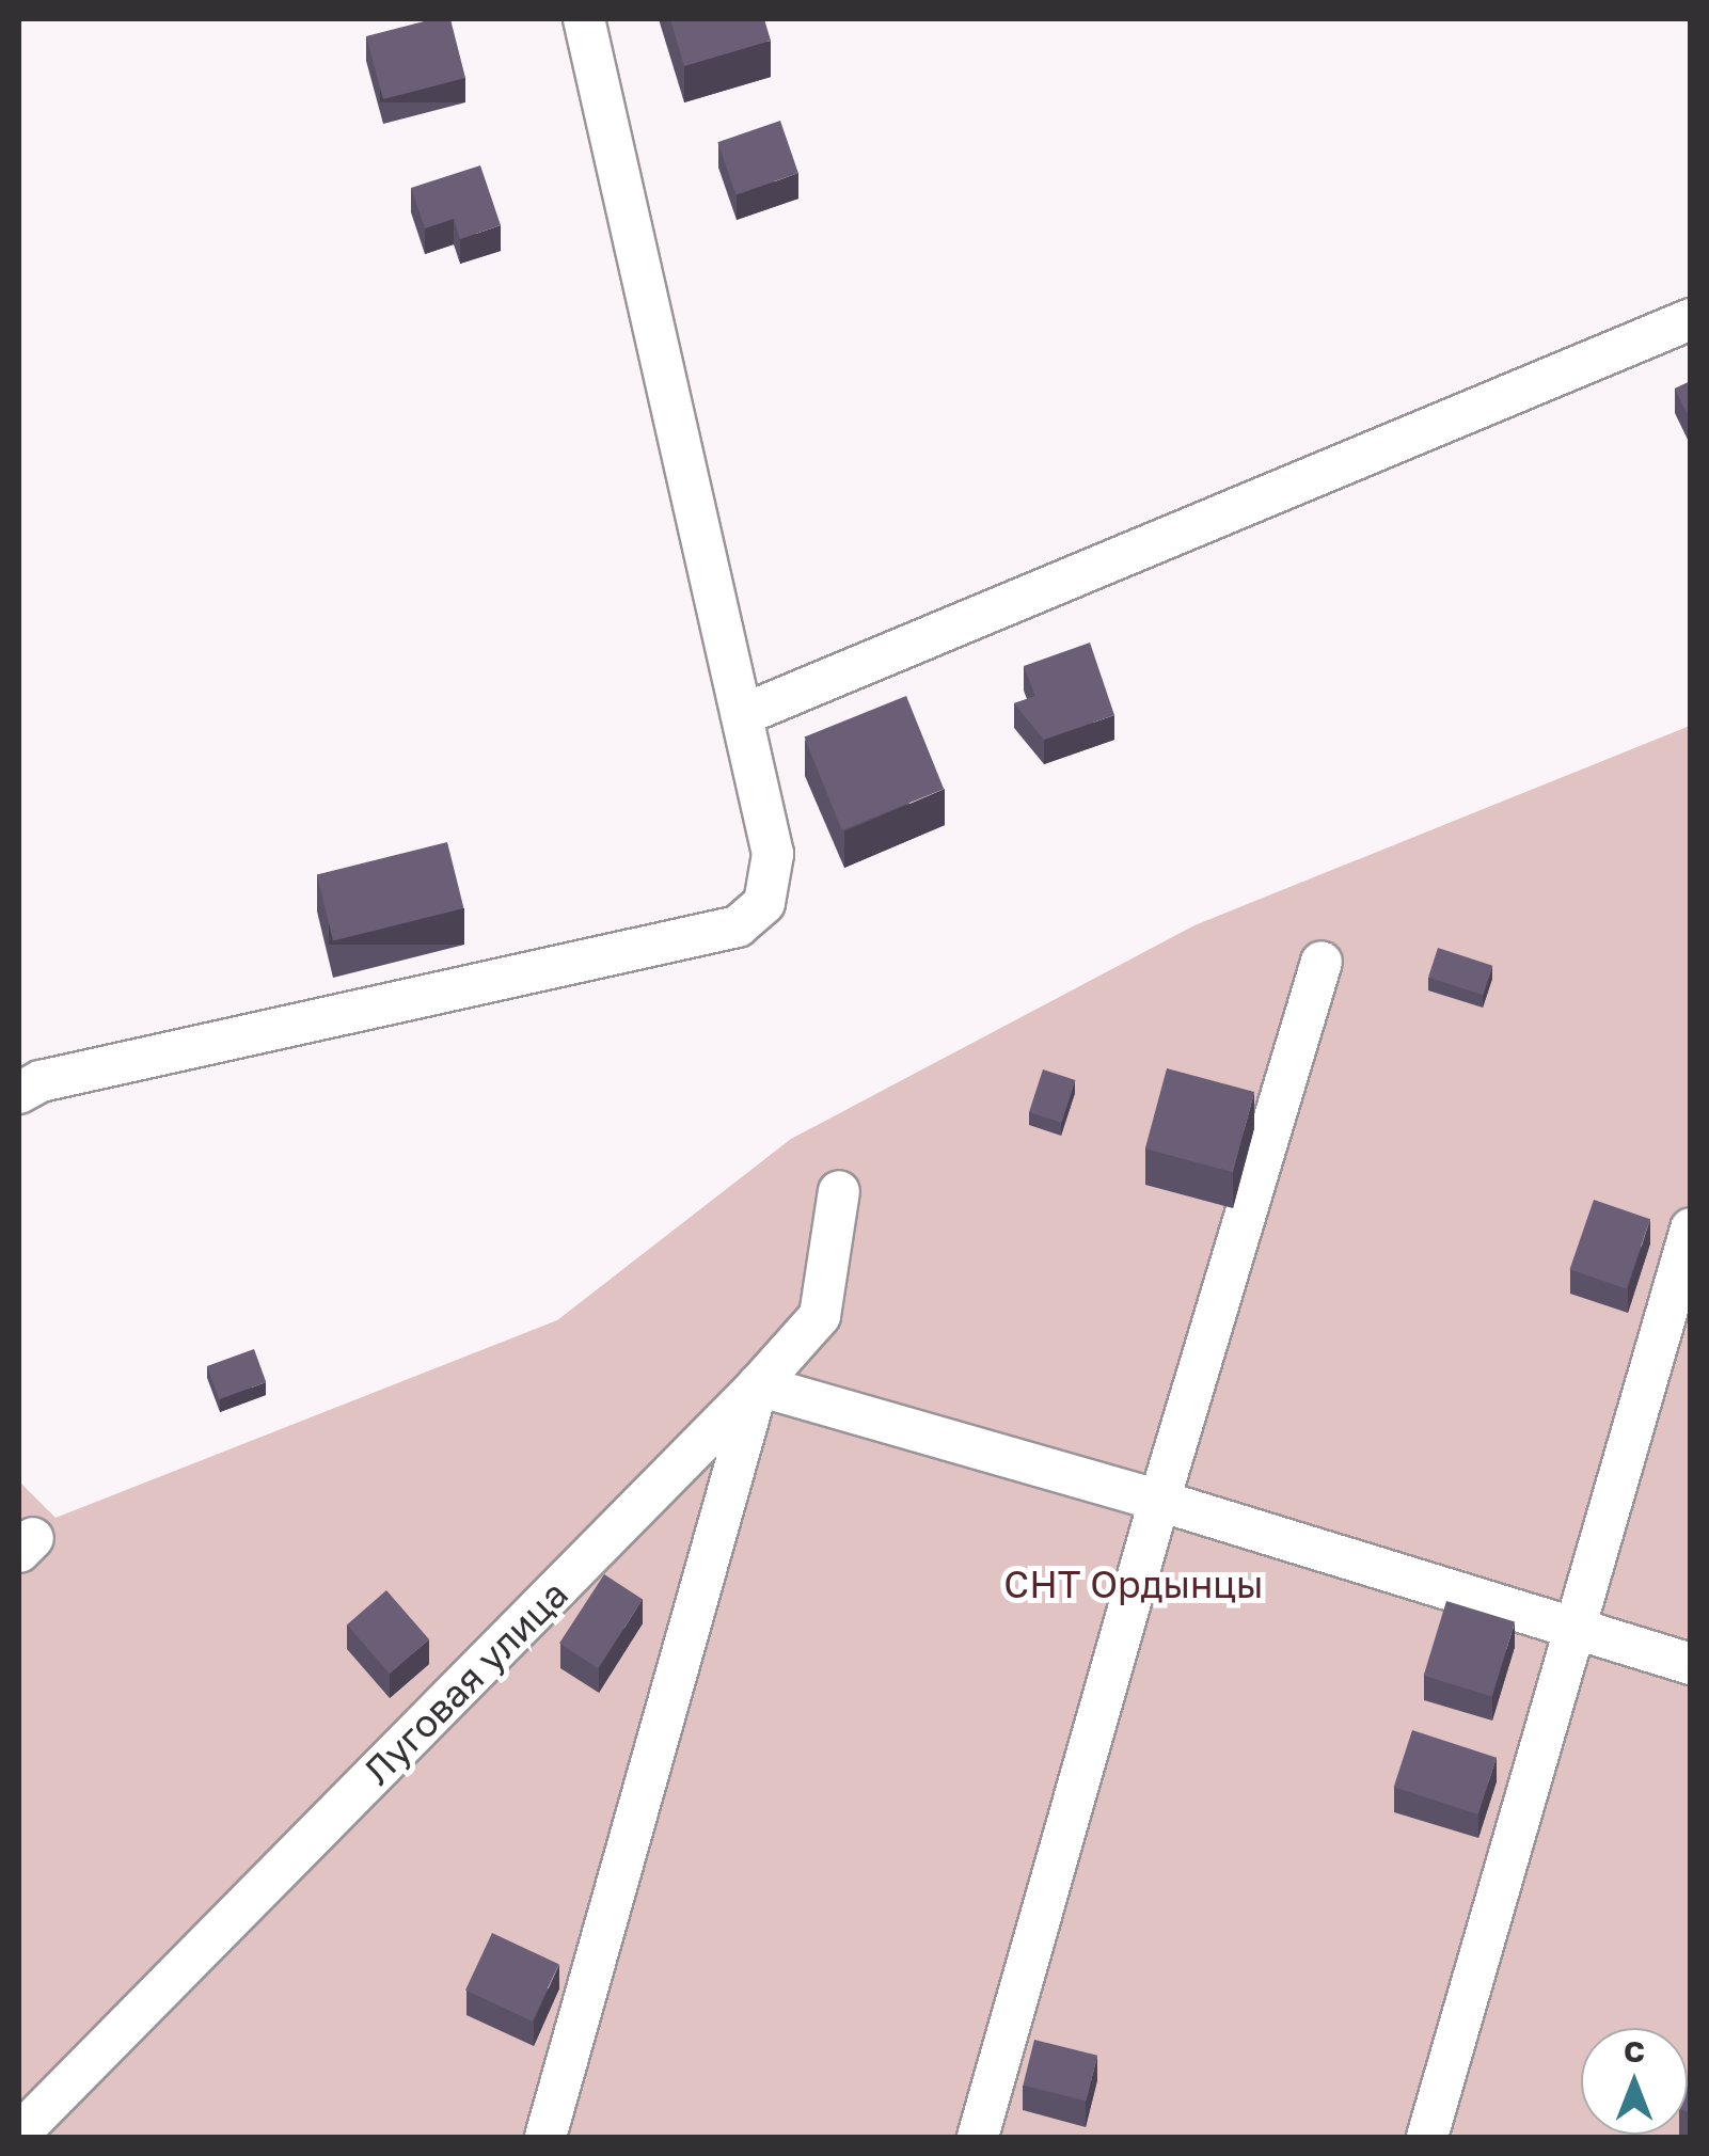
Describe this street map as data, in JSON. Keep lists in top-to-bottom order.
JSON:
{
  "streets": {
    "street": ["Луговая улица"]
  },
  "parks": ["СНТ Ордынцы"],
  "north": "top"
}
